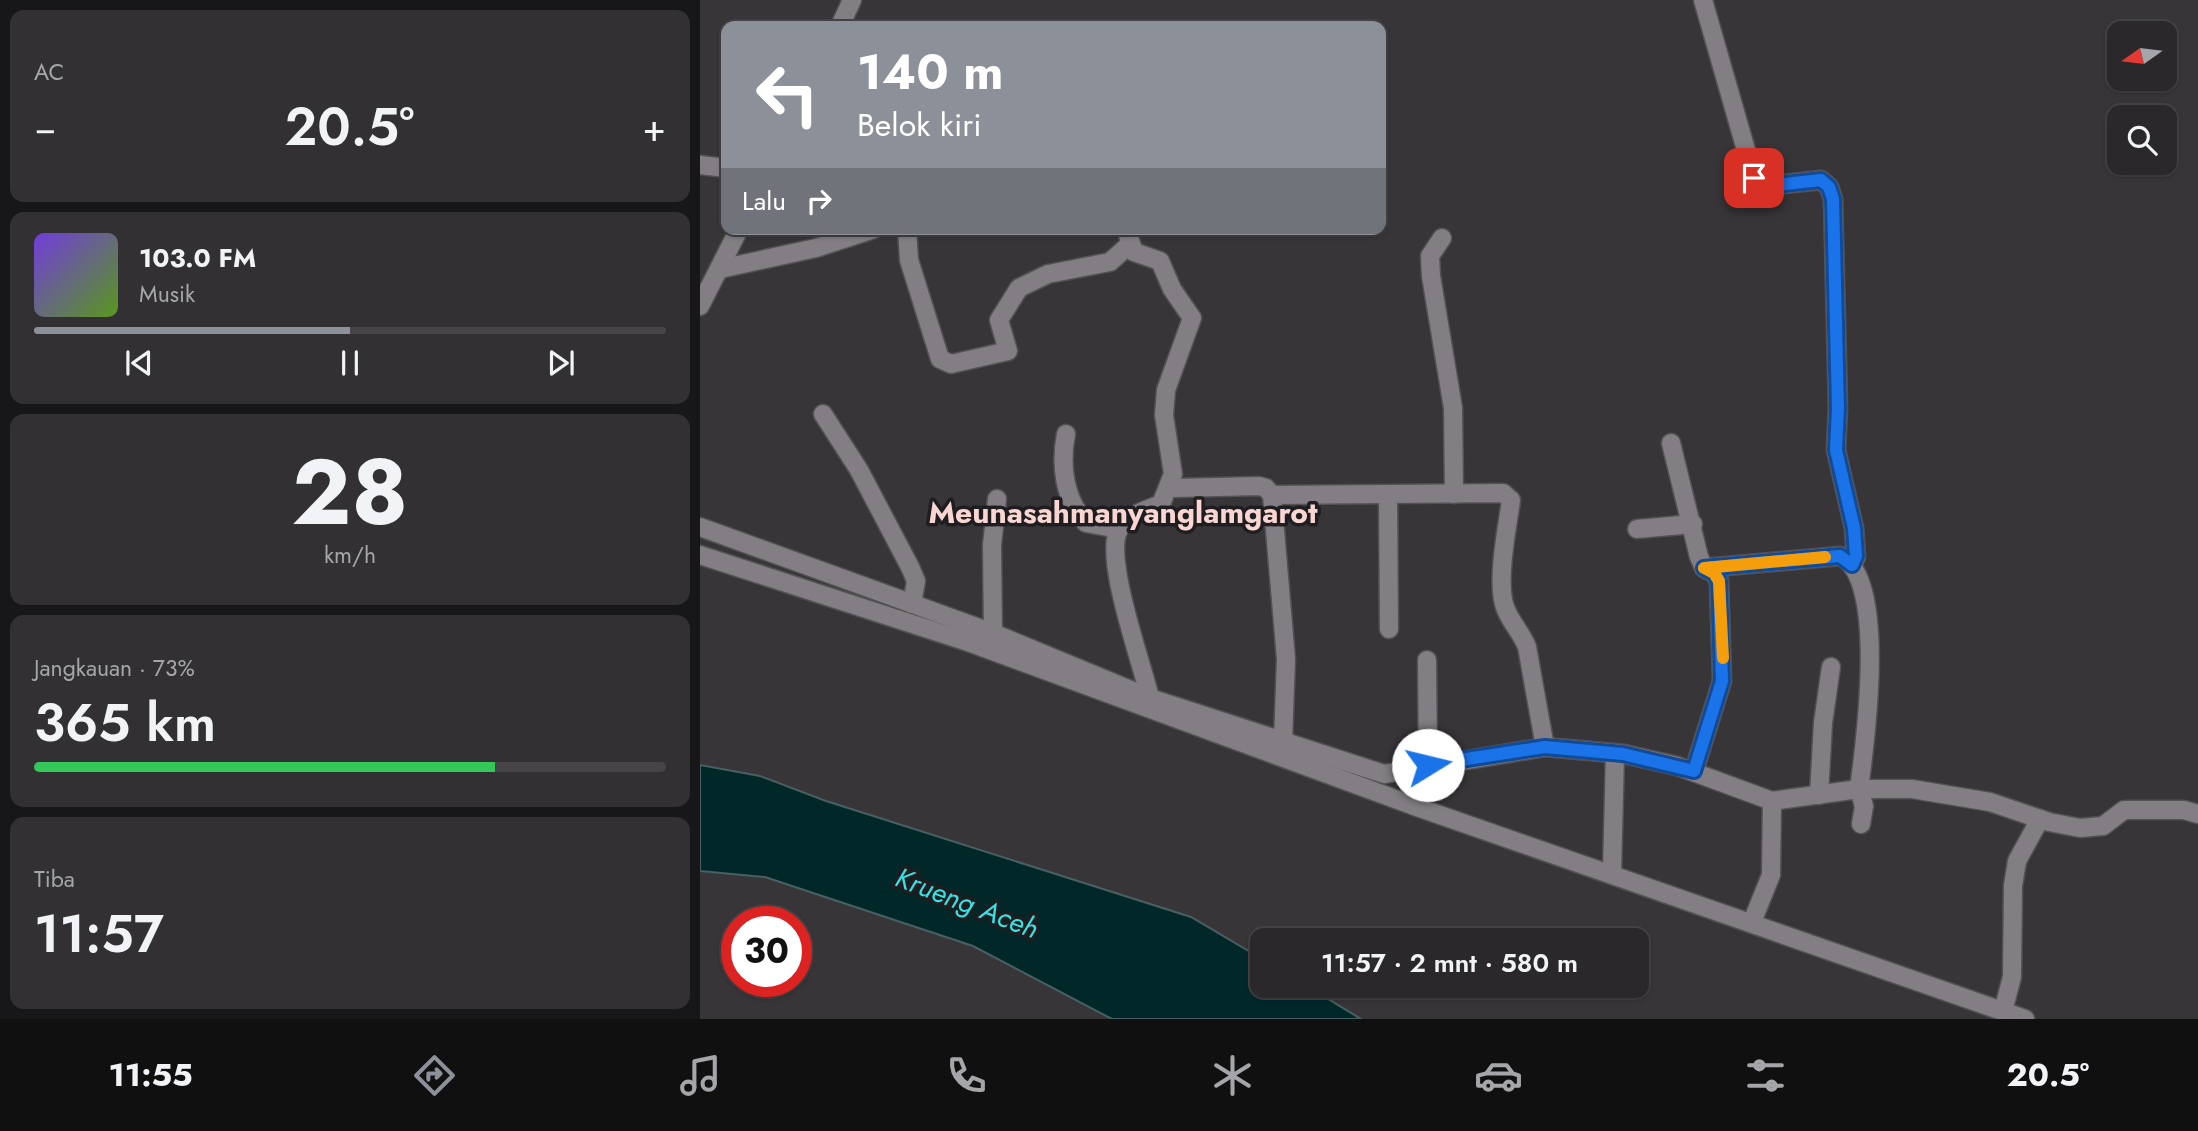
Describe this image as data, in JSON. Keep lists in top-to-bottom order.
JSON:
{
  "districts": ["Meunasahmanyanglamgarot"],
  "water": ["Krueng Aceh"],
  "north": "left",
  "page": {
    "tile": [
      "AC",
      ["28", "km/h"],
      ["Jangkauan · 73%", "365 km"],
      ["Tiba", "11:57"]
    ],
    "turn": ["140 m", "Belok kiri"],
    "heat": ["−", "20.5°", "+"],
    "then": "Lalu",
    "song": ["103.0 FM", "Musik"],
    "limit": "30",
    "trip": "11:57 · 2 mnt · 580 m",
    "tabs": ["11:55", "20.5°"]
  }
}
